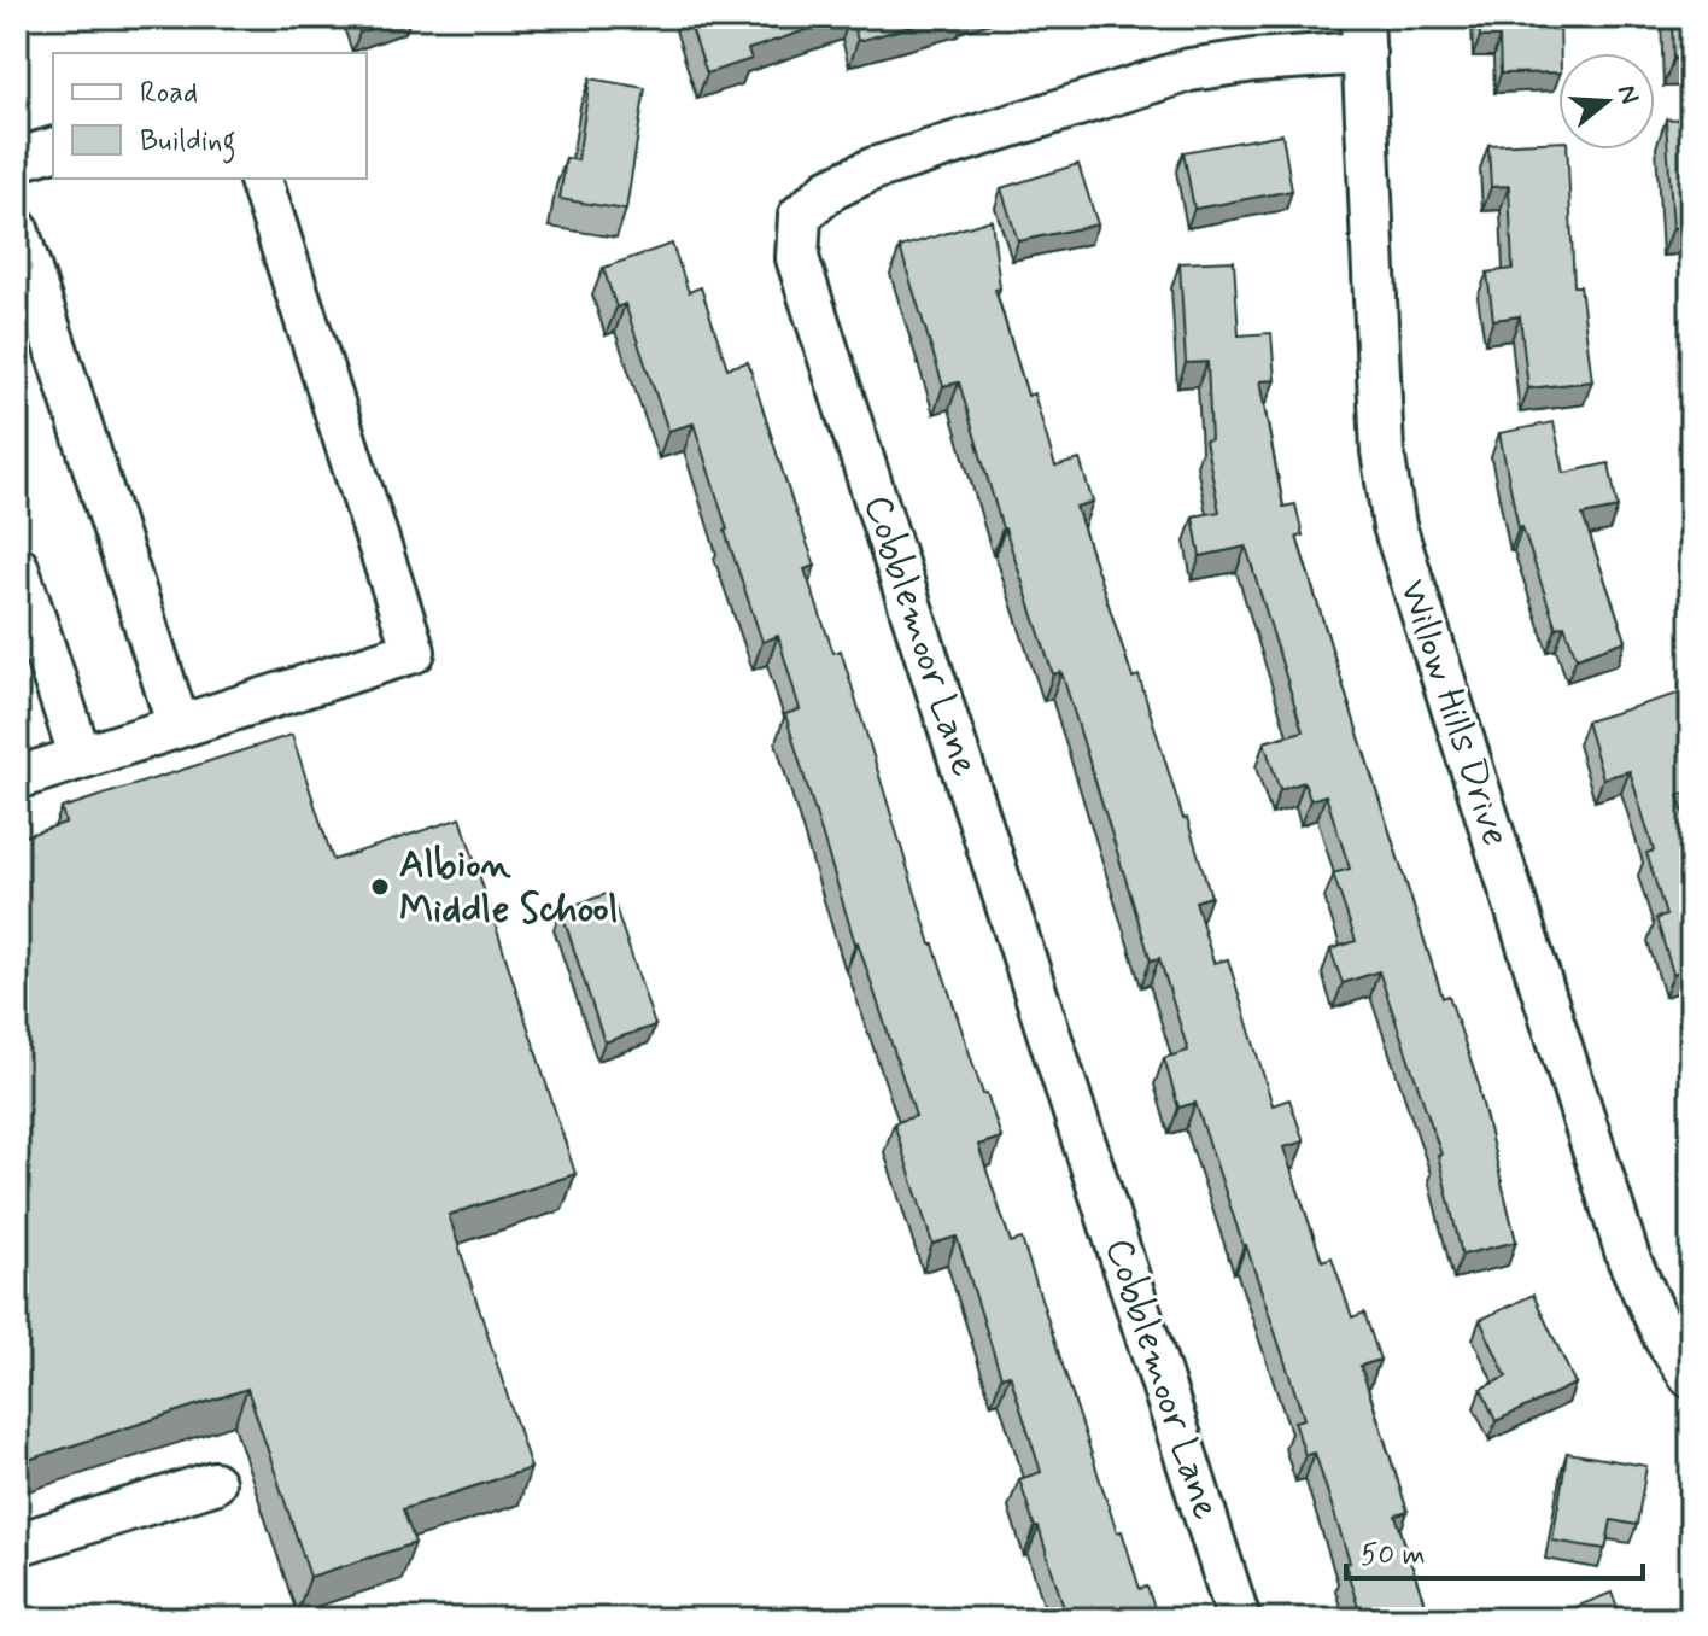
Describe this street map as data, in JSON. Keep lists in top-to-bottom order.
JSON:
{
  "streets": {
    "street": ["Cobblemoor Lane", "Willow Hills Drive"]
  },
  "crossings": [
    ["Cobblemoor Lane", "Willow Hills Drive"]
  ],
  "places": ["Albion Middle School"],
  "legend": ["Road", "Building"],
  "scale_bar": "50 m",
  "north": "right"
}
